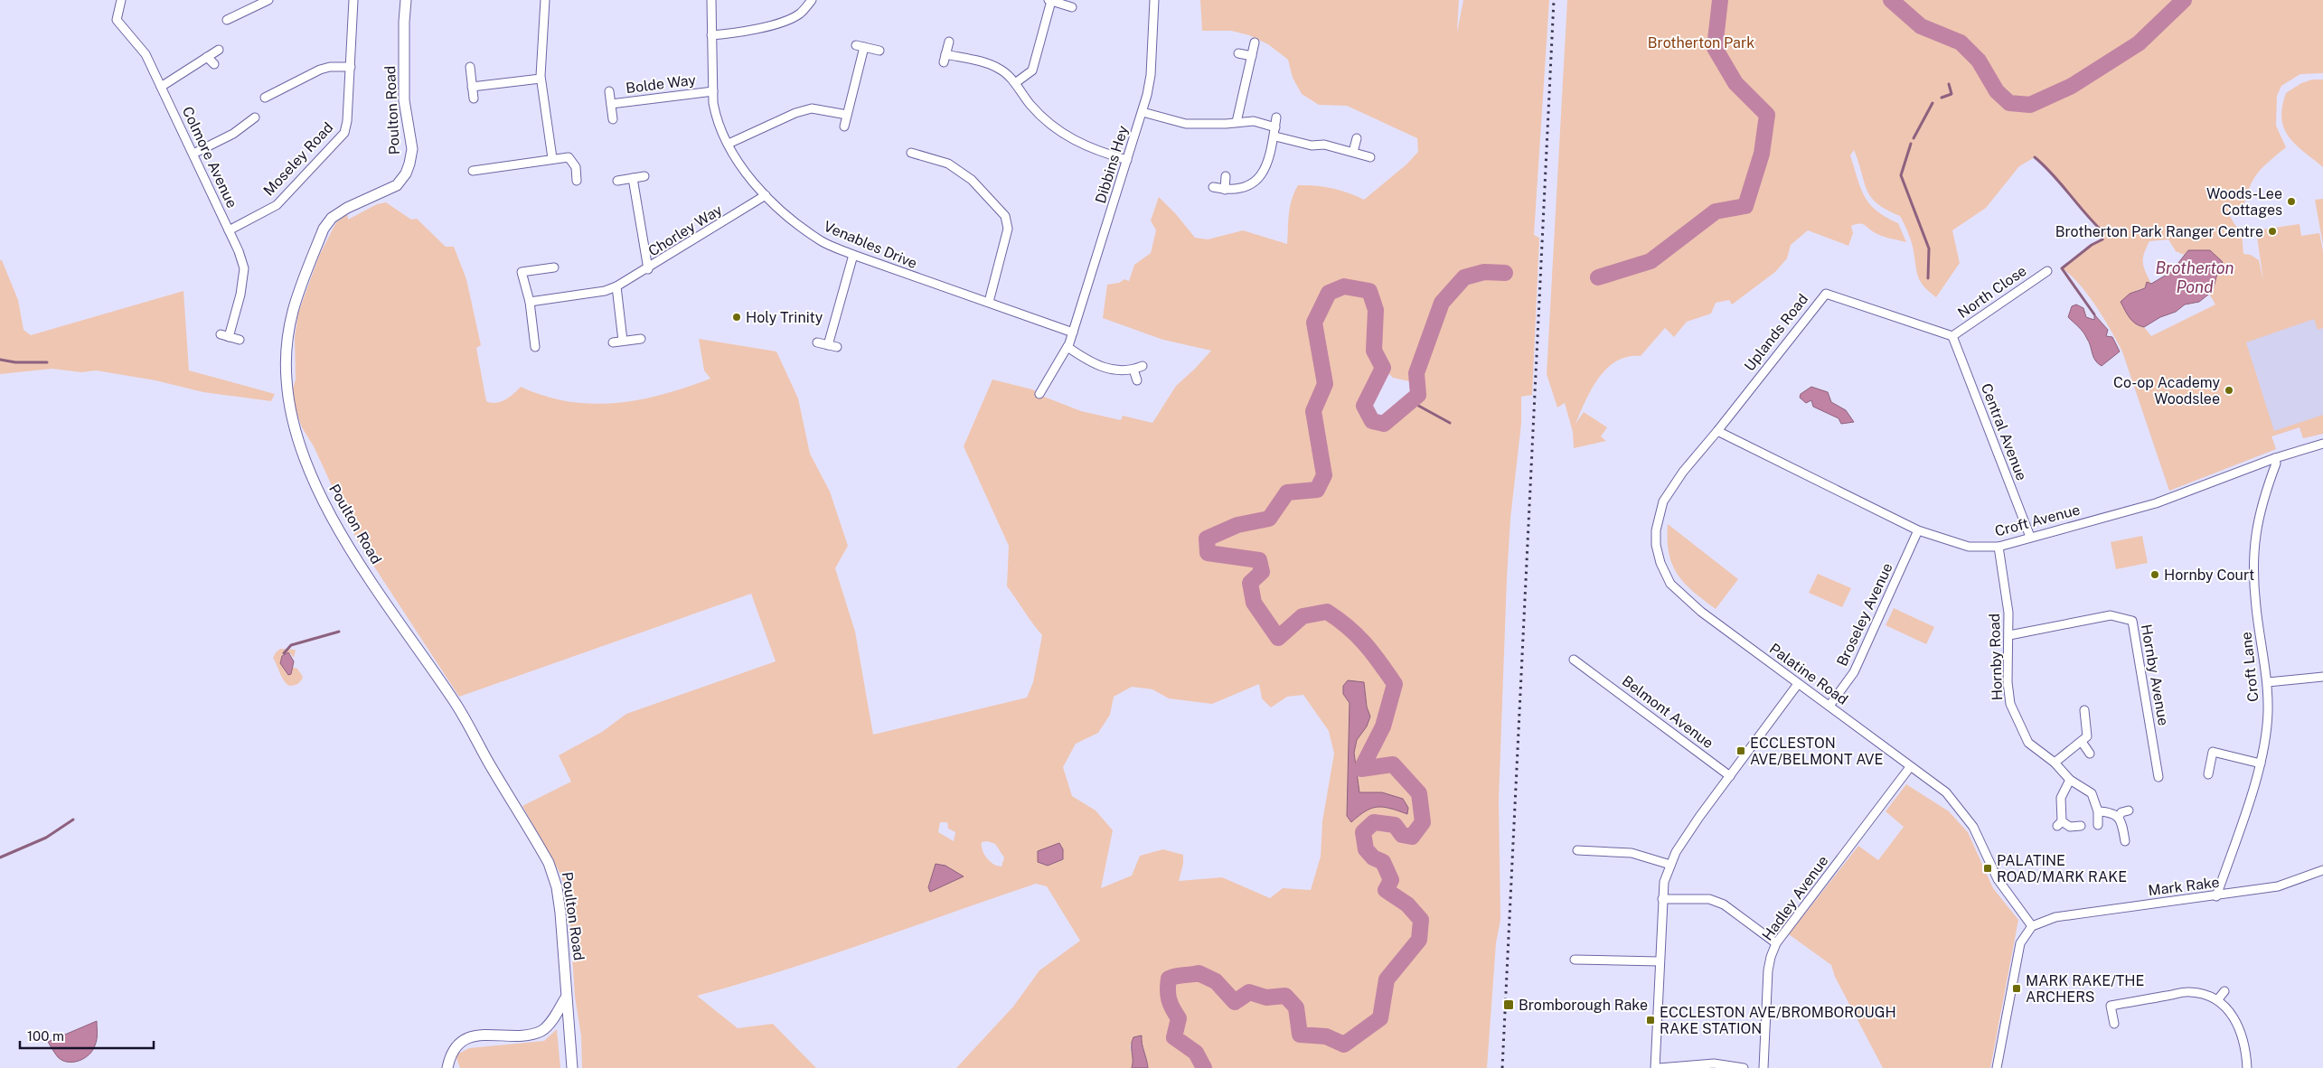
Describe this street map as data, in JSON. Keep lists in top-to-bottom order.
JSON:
{
  "streets": {
    "street": [
      "Bolde Way",
      "Poulton Road",
      "Colmore Avenue",
      "Moseley Road",
      "Dibbins Hey",
      "Chorley Way",
      "Venables Drive",
      "North Close",
      "Uplands Road",
      "Central Avenue",
      "Croft Avenue",
      "Broseley Avenue",
      "Hornby Road",
      "Croft Lane",
      "Palatine Road",
      "Hornby Avenue",
      "Belmont Avenue",
      "Mark Rake",
      "Hadley Avenue"
    ]
  },
  "crossings": [
    ["Bolde Way", "Venables Drive"],
    ["Colmore Avenue", "Moseley Road"],
    ["Dibbins Hey", "Venables Drive"],
    ["Chorley Way", "Venables Drive"],
    ["North Close", "Uplands Road"],
    ["North Close", "Central Avenue"],
    ["Uplands Road", "Central Avenue"],
    ["Uplands Road", "Croft Avenue"],
    ["Uplands Road", "Palatine Road"],
    ["Central Avenue", "Croft Avenue"],
    ["Croft Avenue", "Broseley Avenue"],
    ["Croft Avenue", "Hornby Road"],
    ["Croft Avenue", "Croft Lane"],
    ["Croft Avenue", "Palatine Road"],
    ["Broseley Avenue", "Palatine Road"],
    ["Hornby Road", "Hornby Avenue"],
    ["Croft Lane", "Mark Rake"],
    ["Palatine Road", "Mark Rake"],
    ["Palatine Road", "Hadley Avenue"]
  ],
  "water": ["Brotherton Pond"],
  "parks": ["Brotherton Park"],
  "places": {
    "other": [
      "Woods-Lee Cottages",
      "Brotherton Park Ranger Centre",
      "Holy Trinity",
      "Co-op Academy Woodslee",
      "Hornby Court"
    ],
    "transit": [
      "ECCLESTON AVE/BELMONT AVE",
      "PALATINE ROAD/MARK RAKE",
      "MARK RAKE/THE ARCHERS",
      "Bromborough Rake",
      "ECCLESTON AVE/BROMBOROUGH RAKE STATION"
    ]
  },
  "scale_bar": "100 m"
}
